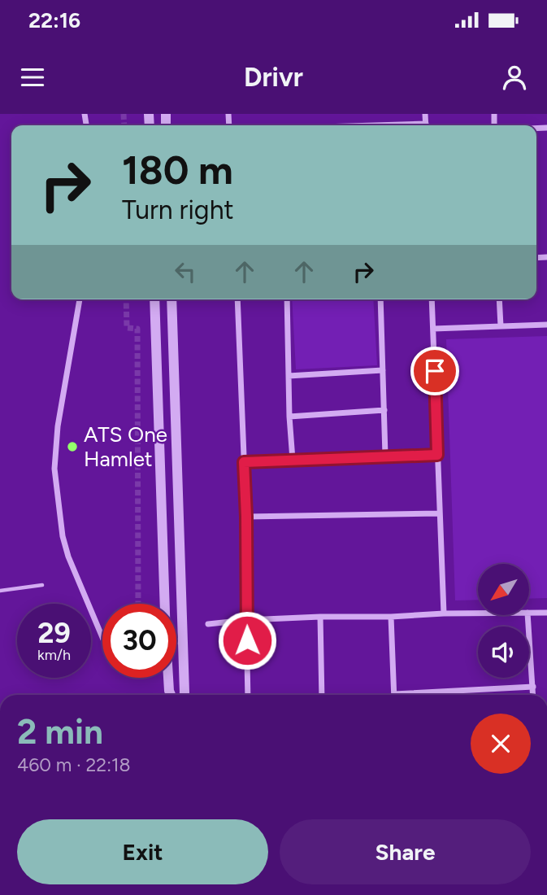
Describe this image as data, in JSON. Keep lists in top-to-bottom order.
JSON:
{
  "places": ["ATS One Hamlet"],
  "north": "bottom left",
  "page": {
    "status": "22:16",
    "header": "Drivr",
    "turn": ["180 m", "Turn right"],
    "speed": "29 km/h",
    "limit": "30",
    "heading": ["2 min", "460 m · 22:18"],
    "buttons": ["Exit", "Share"]
  }
}
